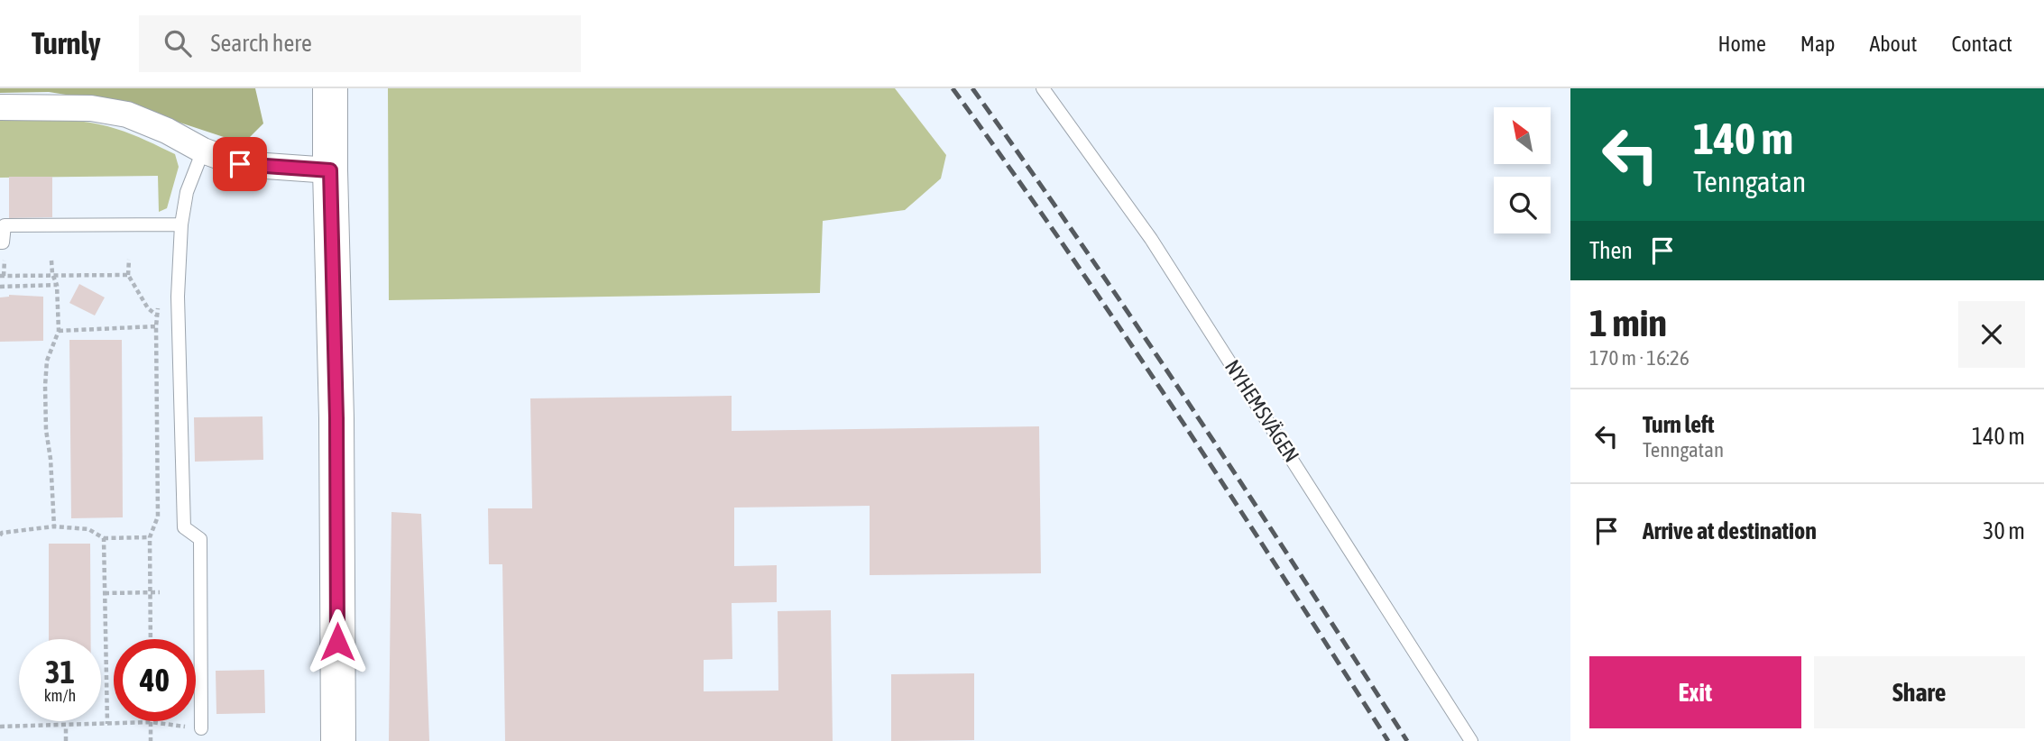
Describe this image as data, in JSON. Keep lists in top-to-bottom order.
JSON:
{
  "streets": {
    "lane": ["NYHEMSVÄGEN"]
  },
  "north": "top left",
  "page": {
    "header": "Turnly",
    "search": "Search here",
    "nav": [
      "Home",
      "Map",
      "About",
      "Contact"
    ],
    "turn": ["140 m", "Tenngatan"],
    "then": "Then",
    "heading": ["1 min", "170 m · 16:26"],
    "list": [
      {
        "name": "Turn left",
        "note": "Tenngatan",
        "value": "140 m"
      },
      {
        "name": "Arrive at destination",
        "value": "30 m"
      }
    ],
    "speed": "31 km/h",
    "limit": "40",
    "buttons": ["Exit", "Share"]
  }
}
